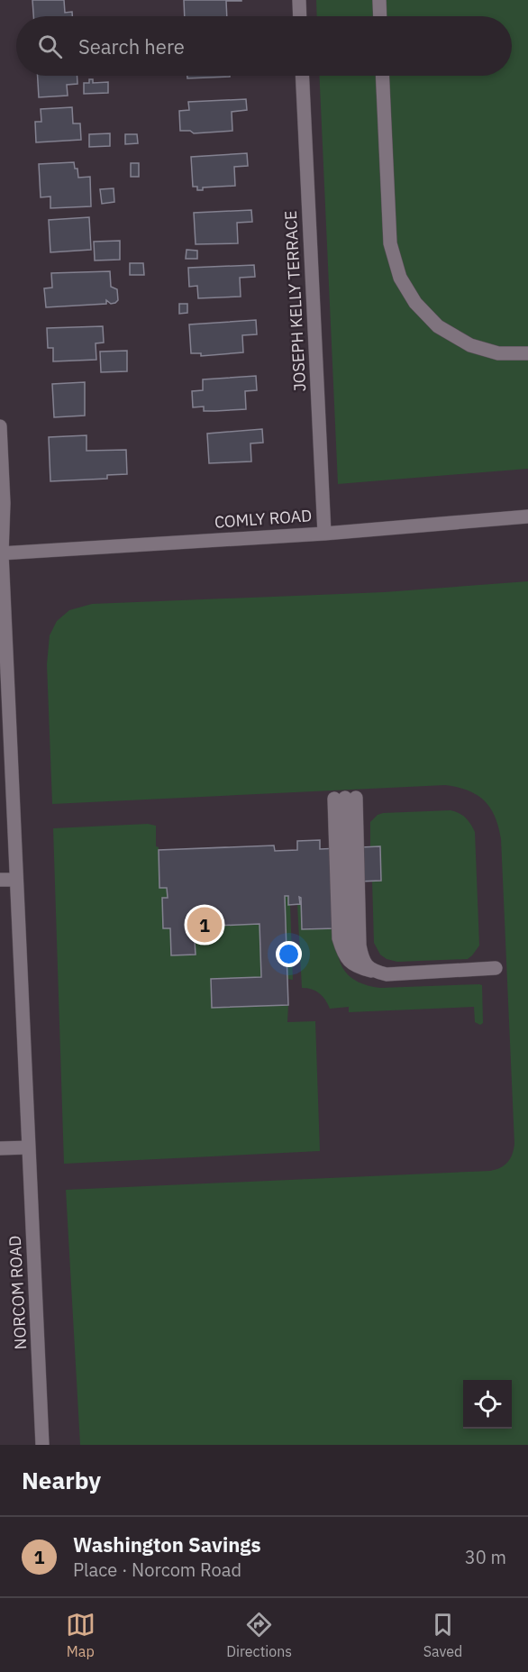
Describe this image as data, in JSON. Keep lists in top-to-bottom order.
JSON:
{
  "streets": {
    "street": ["JOSEPH KELLY TERRACE", "COMLY ROAD", "NORCOM ROAD"]
  },
  "crossings": [
    ["JOSEPH KELLY TERRACE", "COMLY ROAD"],
    ["COMLY ROAD", "NORCOM ROAD"]
  ],
  "page": {
    "search": "Search here",
    "pins": "1",
    "heading": "Nearby",
    "list": [
      {
        "mark": "1",
        "name": "Washington Savings",
        "note": "Place · Norcom Road",
        "value": "30 m"
      }
    ],
    "nav": ["Map", "Directions", "Saved"]
  }
}
